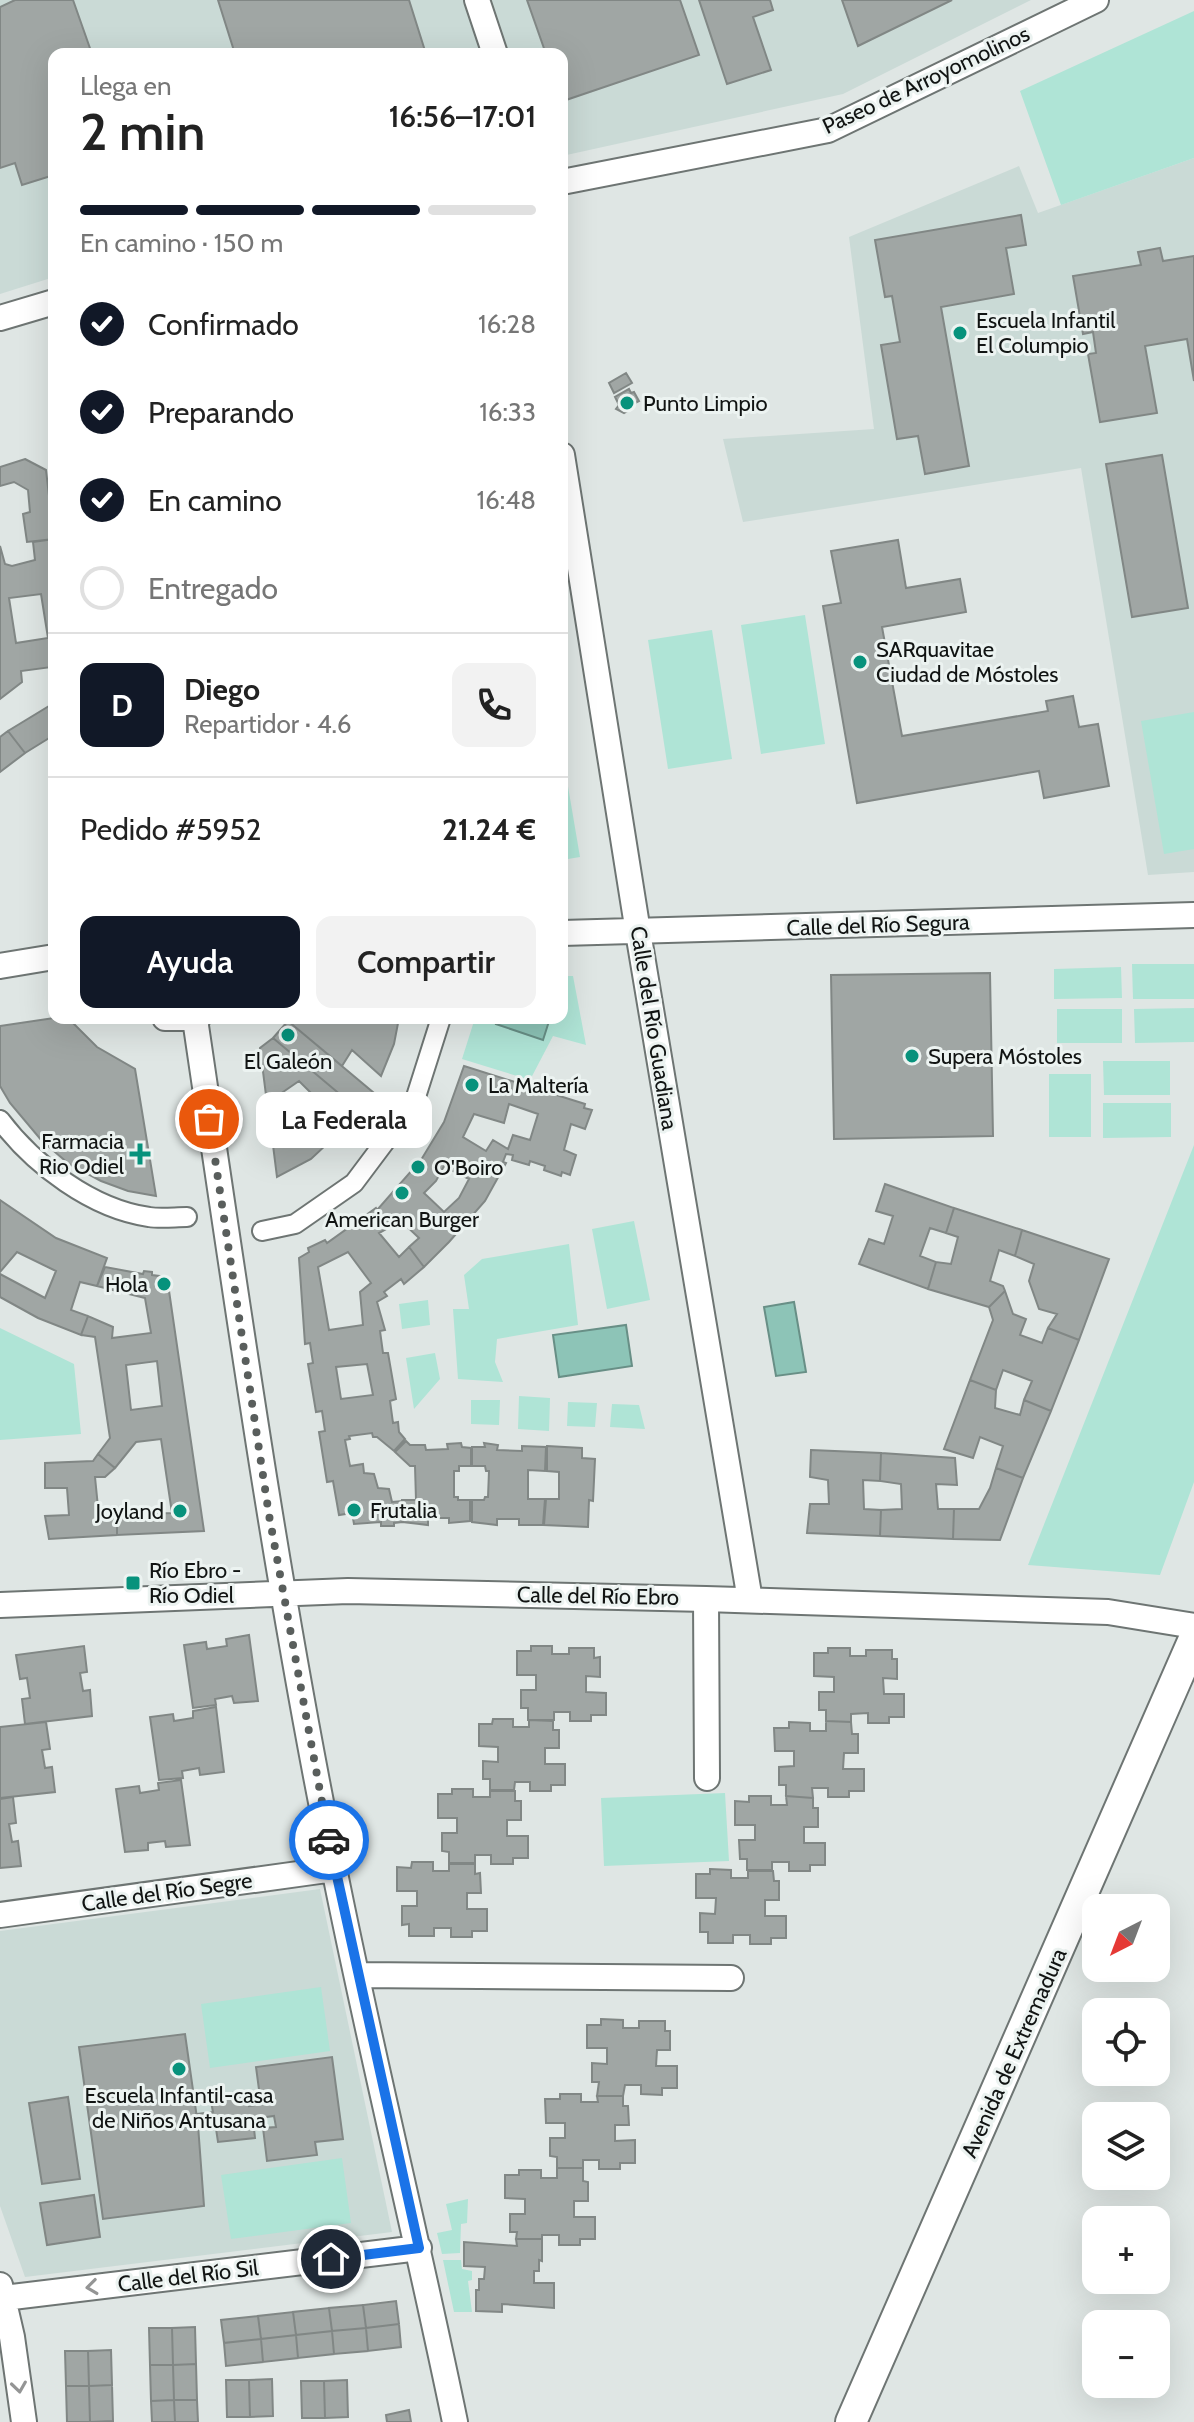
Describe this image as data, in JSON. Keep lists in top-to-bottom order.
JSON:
{
  "streets": {
    "street": [
      "Paseo de Arroyomolinos",
      "Calle del Río Segura",
      "Calle del Río Guadiana",
      "Calle del Río Ebro",
      "Calle del Río Segre",
      "Avenida de Extremadura",
      "Calle del Río Sil"
    ]
  },
  "crossings": [
    ["Calle del Río Segura", "Calle del Río Guadiana"],
    ["Calle del Río Guadiana", "Calle del Río Ebro"]
  ],
  "places": {
    "other": [
      "Escuela Infantil El Columpio",
      "Punto Limpio",
      "SARquavitae Ciudad de Móstoles",
      "El Galeón",
      "Supera Móstoles",
      "La Maltería",
      "La Federala",
      "O'Boiro",
      "American Burger",
      "Hola",
      "Frutalia",
      "Joyland",
      "Escuela Infantil-casa de Niños Antusana"
    ],
    "health": ["Farmacia Rio Odiel"],
    "transit": ["Río Ebro - Río Odiel"]
  },
  "north": "bottom left",
  "page": {
    "heading": ["2 min", "Llega en", "16:56–17:01"],
    "panel": [
      "Diego",
      "Repartidor · 4.6",
      "Pedido #5952",
      "21.24 €"
    ],
    "bar": "En camino · 150 m",
    "list": [
      ["Confirmado", "16:28"],
      ["Preparando", "16:33"],
      ["En camino", "16:48"],
      "Entregado"
    ],
    "round": "D",
    "buttons": ["Ayuda", "Compartir"],
    "bubble": "La Federala",
    "map_buttons": ["+", "−"]
  }
}
